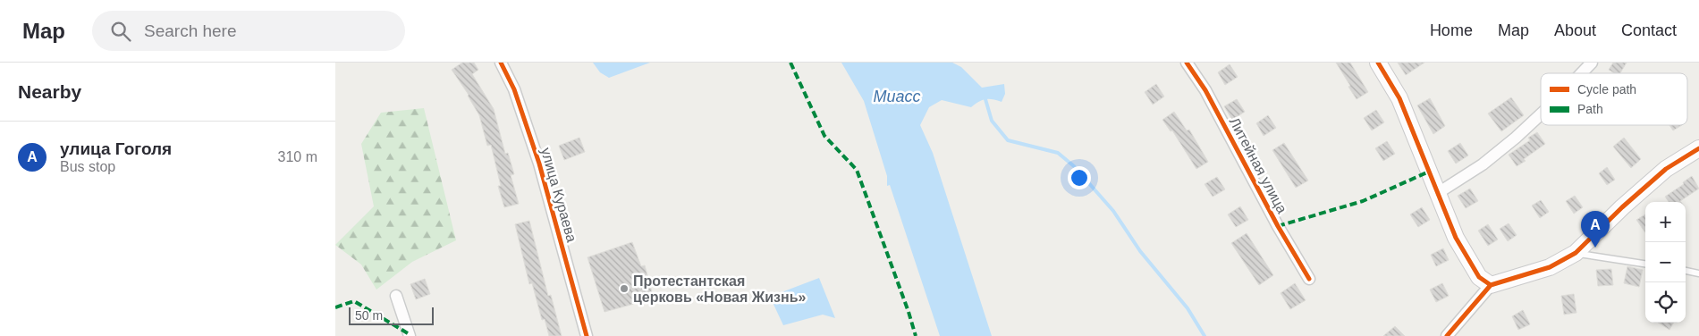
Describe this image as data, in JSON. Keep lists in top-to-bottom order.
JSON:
{
  "streets": {
    "street": ["Литейная улица", "улица Кураева"]
  },
  "water": ["Миасс"],
  "places": ["Протестантская церковь «Новая Жизнь»"],
  "legend": ["Cycle path", "Path"],
  "scale_bar": "50 m",
  "page": {
    "header": "Map",
    "search": "Search here",
    "nav": [
      "Home",
      "Map",
      "About",
      "Contact"
    ],
    "heading": "Nearby",
    "list": [
      {
        "mark": "A",
        "name": "улица Гоголя",
        "note": "Bus stop",
        "value": "310 m"
      }
    ],
    "map_buttons": ["+", "−"],
    "pins": "A",
    "scale": "50 m"
  }
}
